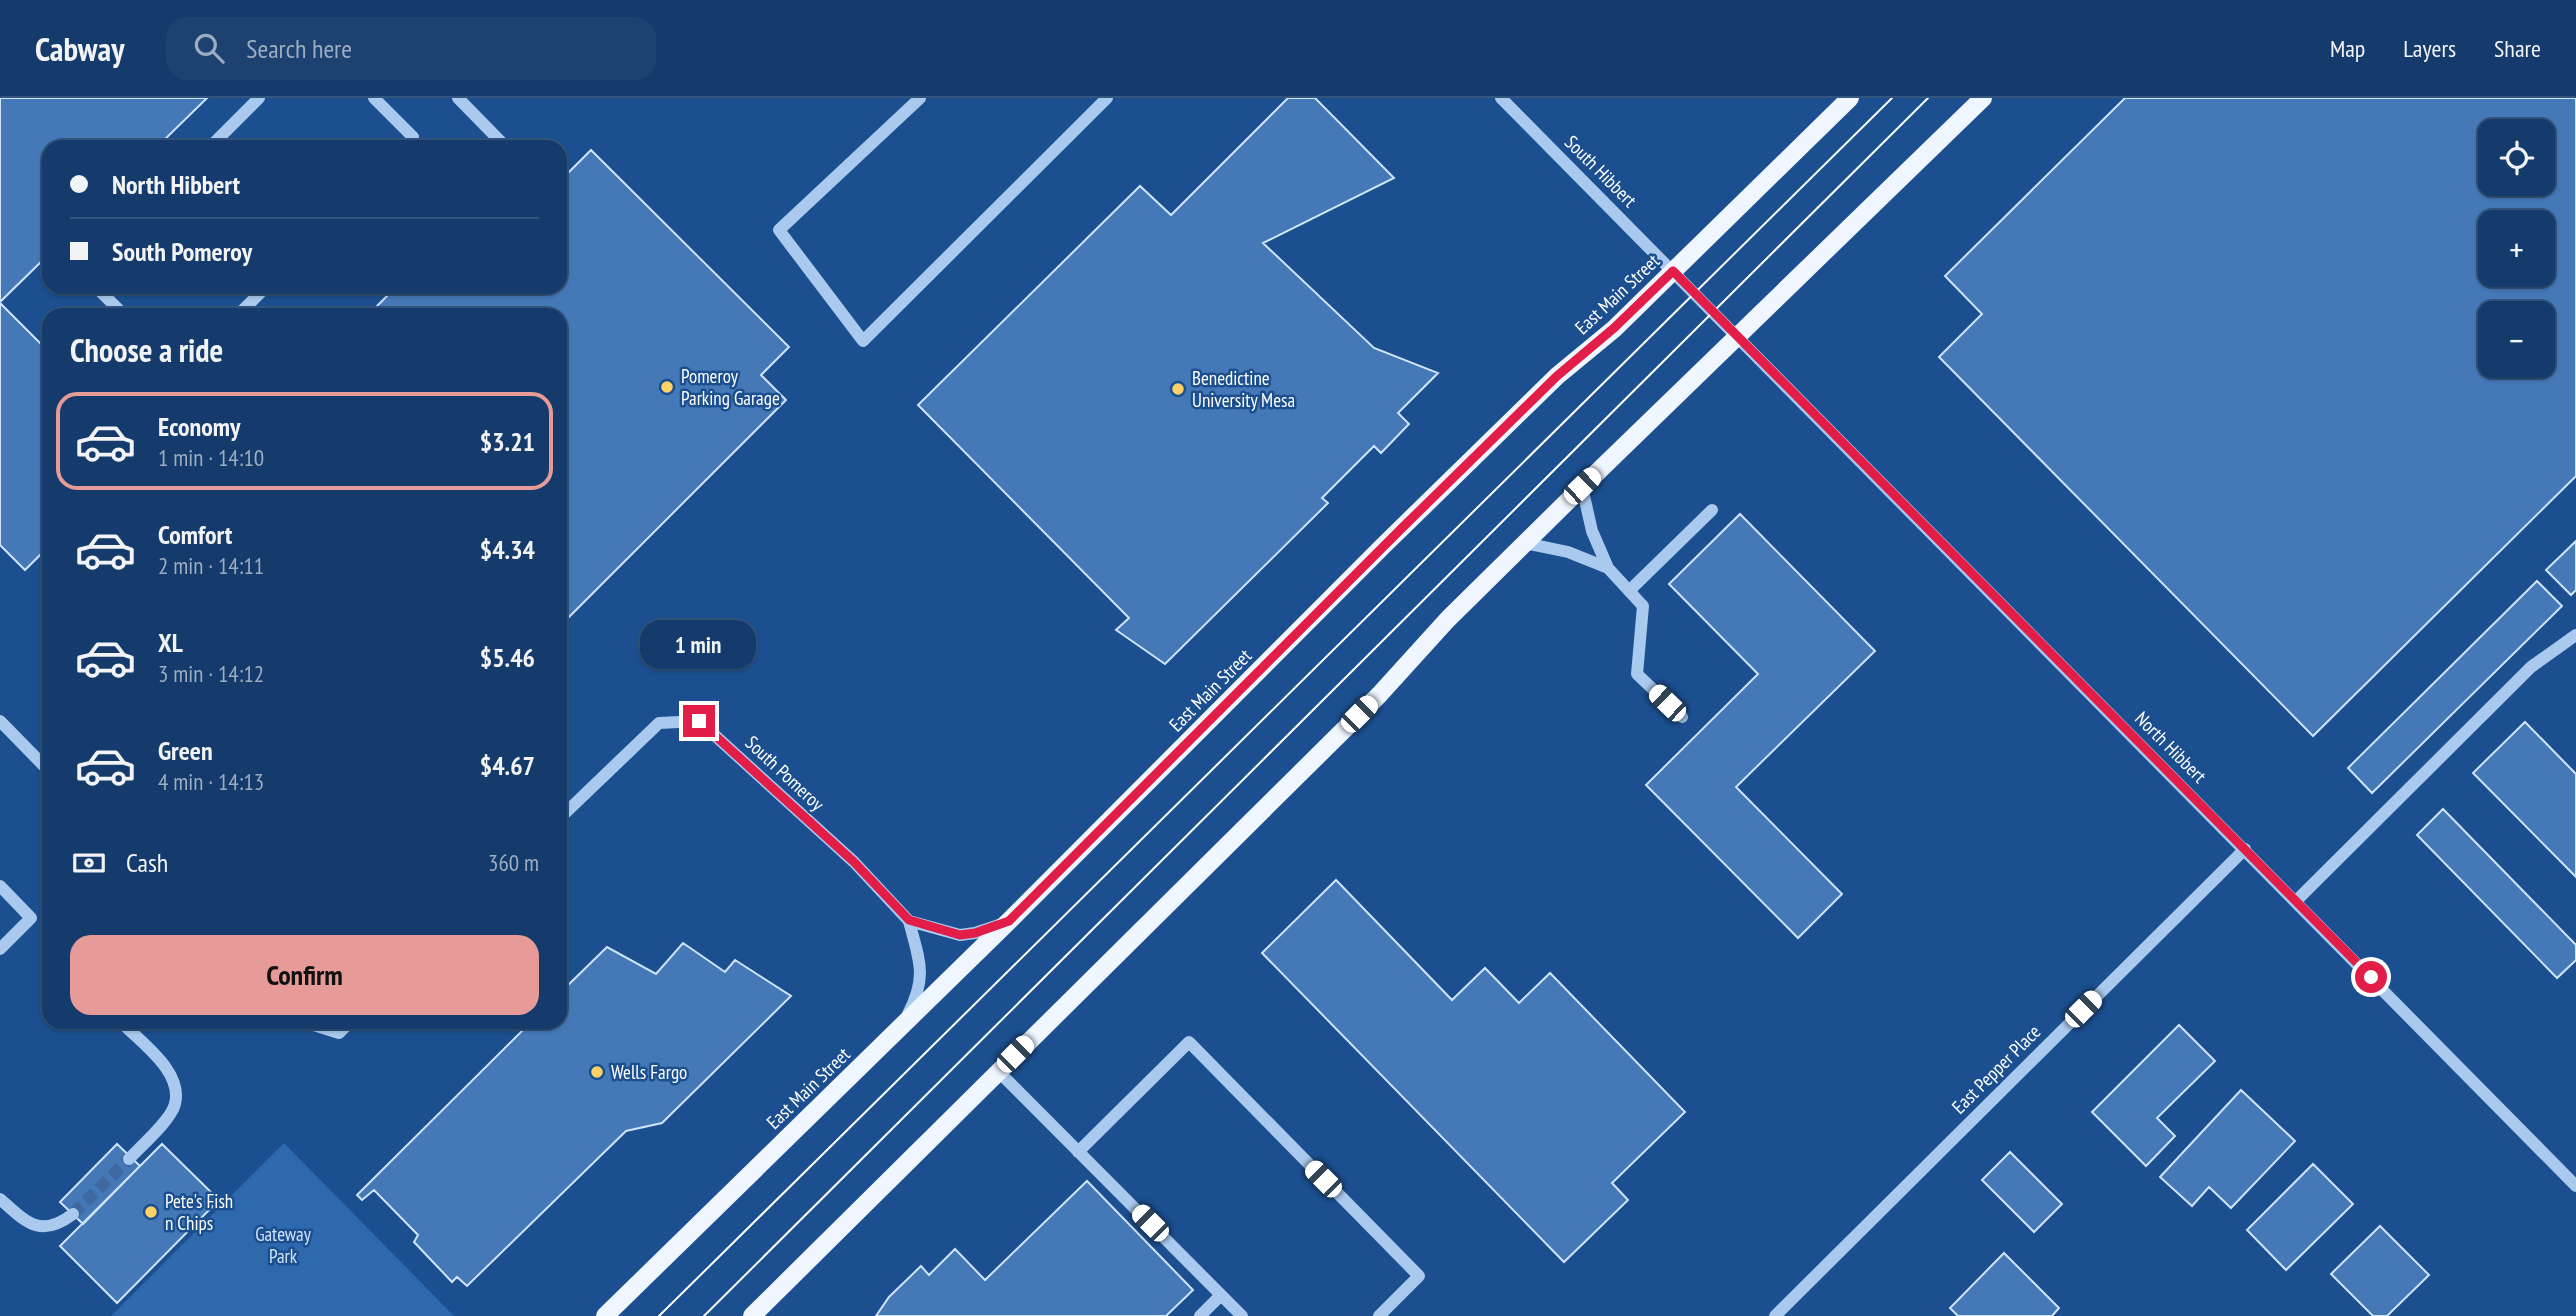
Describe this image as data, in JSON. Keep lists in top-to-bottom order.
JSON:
{
  "streets": {
    "main road": ["East Main Street"],
    "street": [
      "South Hibbert",
      "North Hibbert",
      "South Pomeroy",
      "East Pepper Place"
    ]
  },
  "crossings": [
    ["South Hibbert", "East Main Street"],
    ["South Hibbert", "North Hibbert"],
    ["East Main Street", "South Pomeroy"],
    ["North Hibbert", "East Pepper Place"]
  ],
  "parks": ["Gateway Park"],
  "places": [
    "Pomeroy Parking Garage",
    "Benedictine University Mesa",
    "Wells Fargo",
    "Pete's Fish n Chips"
  ],
  "page": {
    "header": "Cabway",
    "search": "Search here",
    "nav": ["Map", "Layers", "Share"],
    "map_buttons": ["+", "−"],
    "banner": ["North Hibbert", "South Pomeroy"],
    "heading": "Choose a ride",
    "list": [
      {
        "name": "Economy",
        "note": "1 min · 14:10",
        "value": "$3.21"
      },
      {
        "name": "Comfort",
        "note": "2 min · 14:11",
        "value": "$4.34"
      },
      {
        "name": "XL",
        "note": "3 min · 14:12",
        "value": "$5.46"
      },
      {
        "name": "Green",
        "note": "4 min · 14:13",
        "value": "$4.67"
      }
    ],
    "bubble": "1 min",
    "pay": ["Cash", "360 m"],
    "buttons": "Confirm"
  }
}
